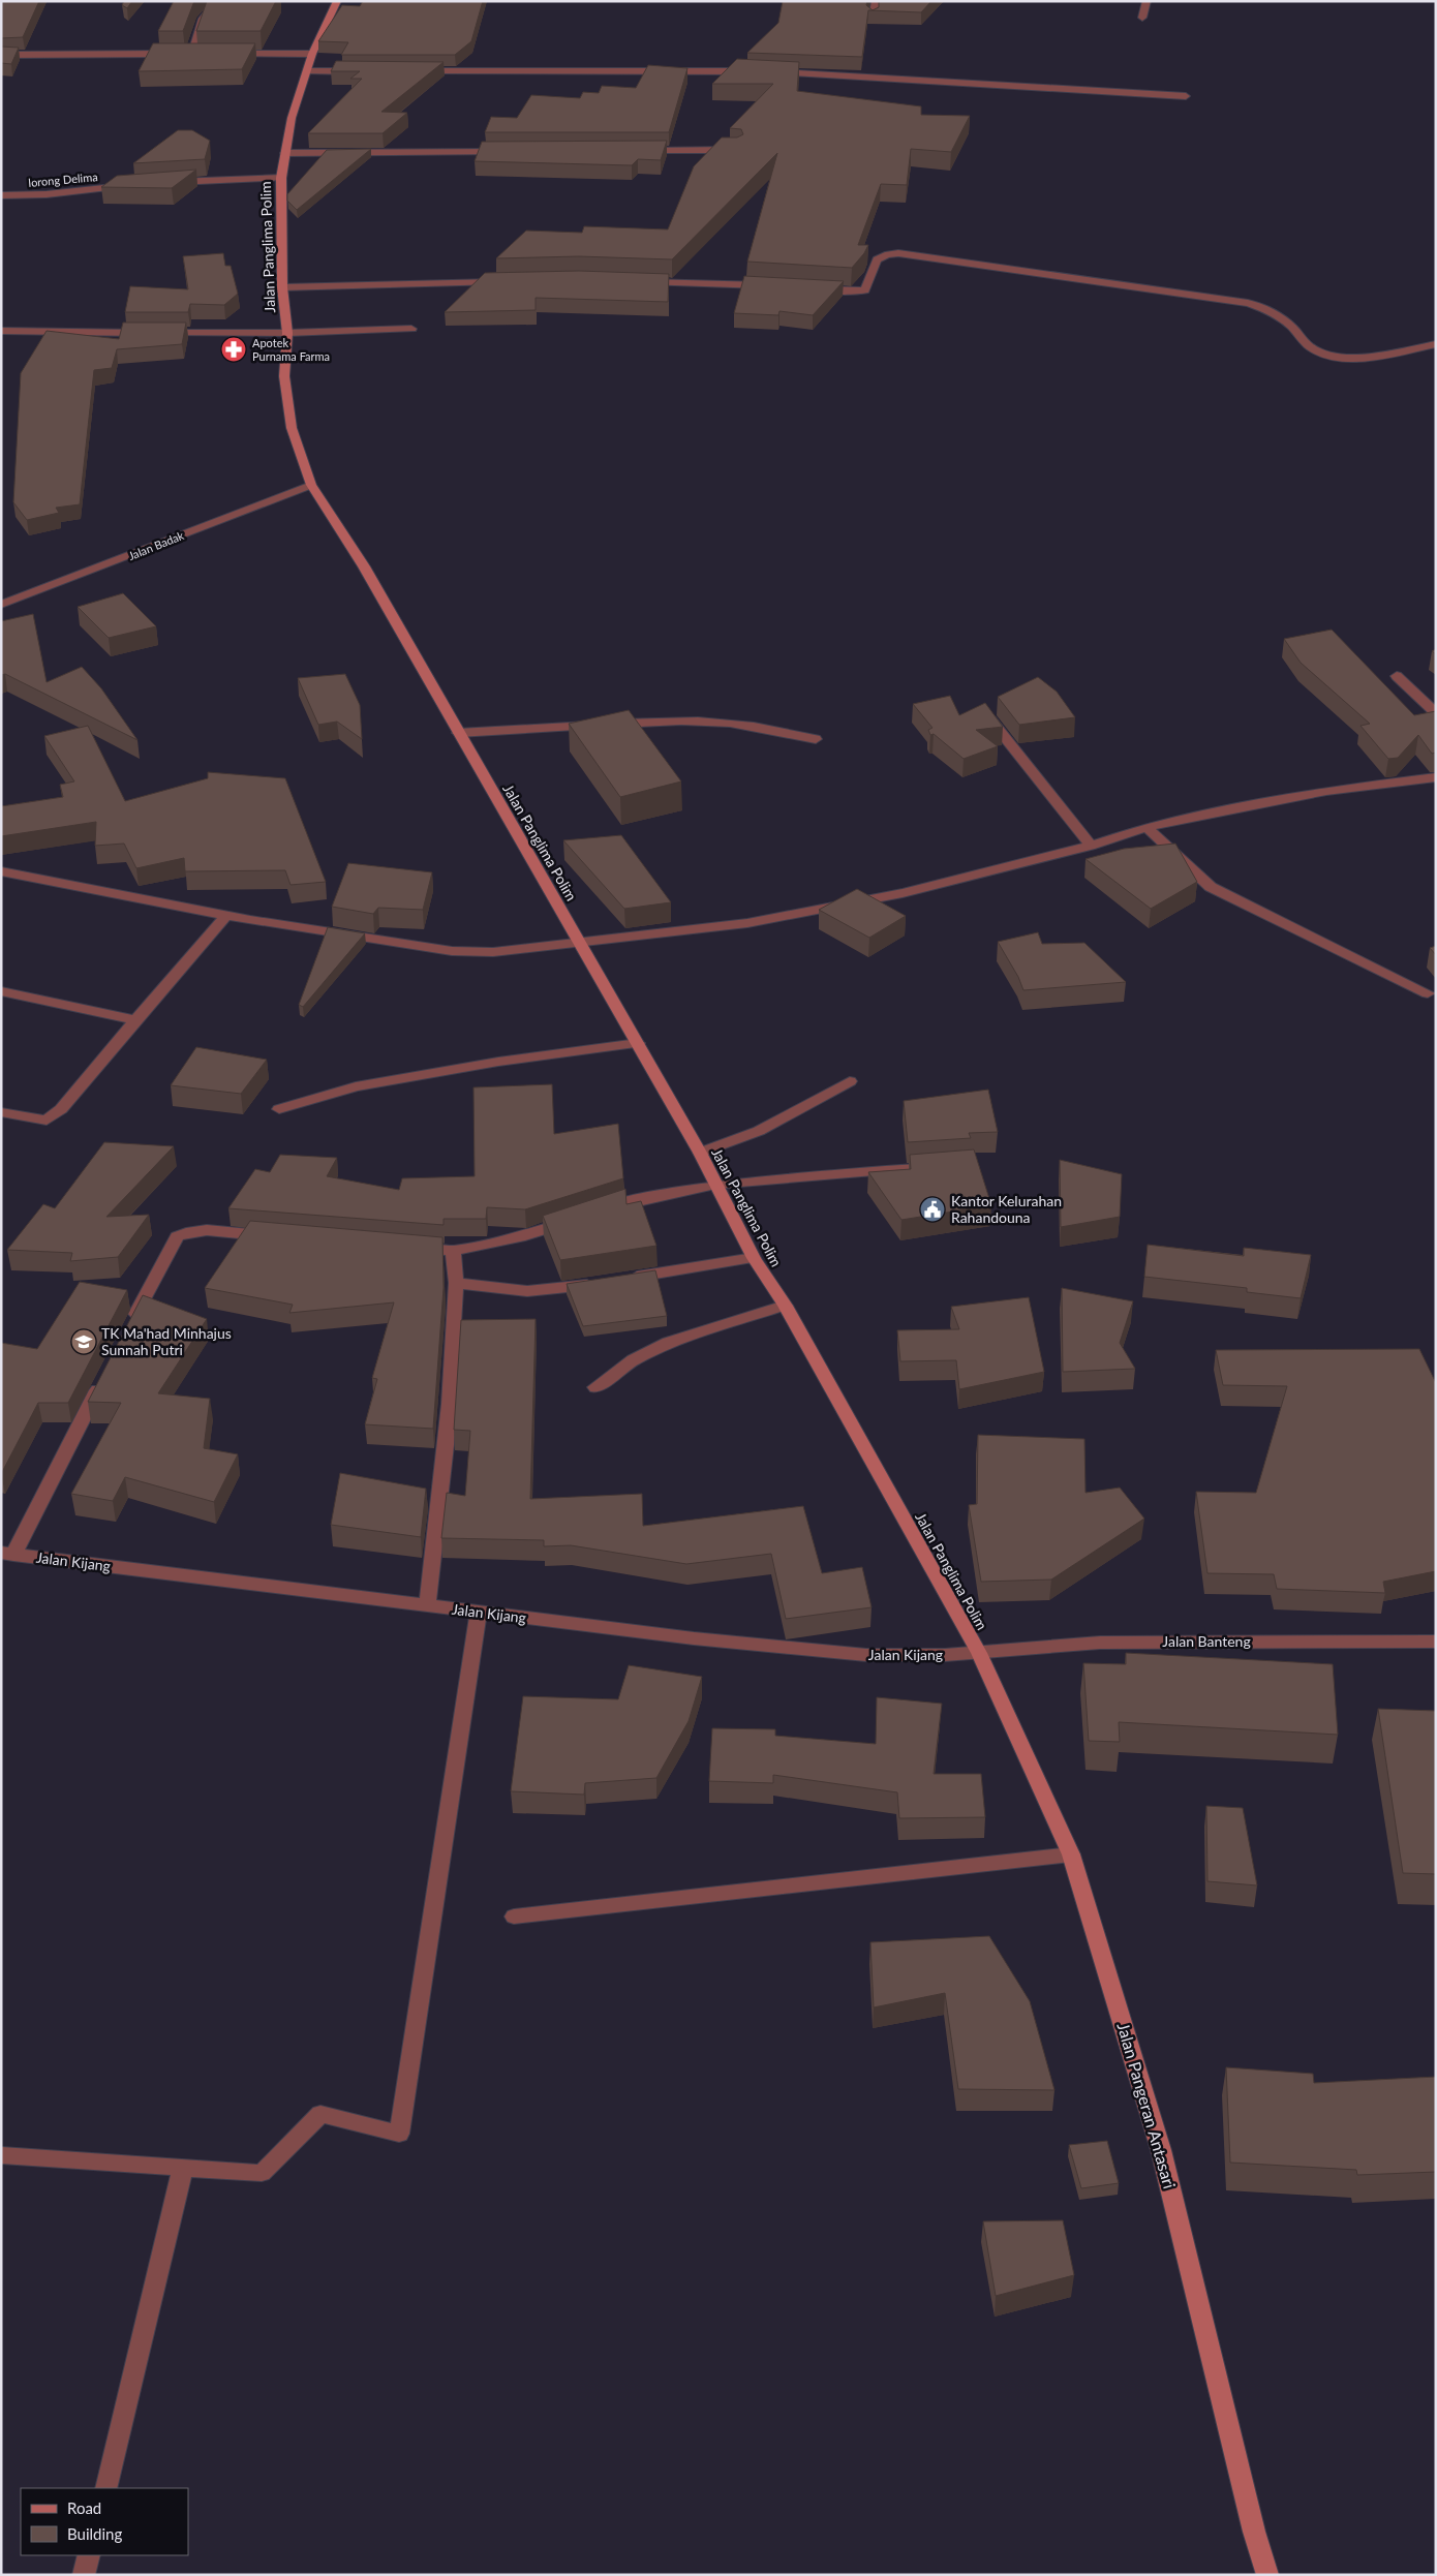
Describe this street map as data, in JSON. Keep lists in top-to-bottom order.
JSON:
{
  "streets": {
    "street": [
      "lorong Delima",
      "Jalan Panglima Polim",
      "Jalan Badak",
      "Jalan Kijang",
      "Jalan Banteng",
      "Jalan Pangeran Antasari"
    ]
  },
  "crossings": [
    ["Jalan Panglima Polim", "Jalan Badak"],
    ["Jalan Panglima Polim", "Jalan Kijang"],
    ["Jalan Panglima Polim", "Jalan Banteng"],
    ["Jalan Panglima Polim", "Jalan Pangeran Antasari"],
    ["Jalan Kijang", "Jalan Banteng"],
    ["Jalan Kijang", "Jalan Pangeran Antasari"],
    ["Jalan Banteng", "Jalan Pangeran Antasari"]
  ],
  "places": {
    "pharmacy": ["Apotek Purnama Farma"],
    "public building": ["Kantor Kelurahan Rahandouna"],
    "school or university": ["TK Ma'had Minhajus Sunnah Putri"]
  },
  "legend": ["Road", "Building"]
}
